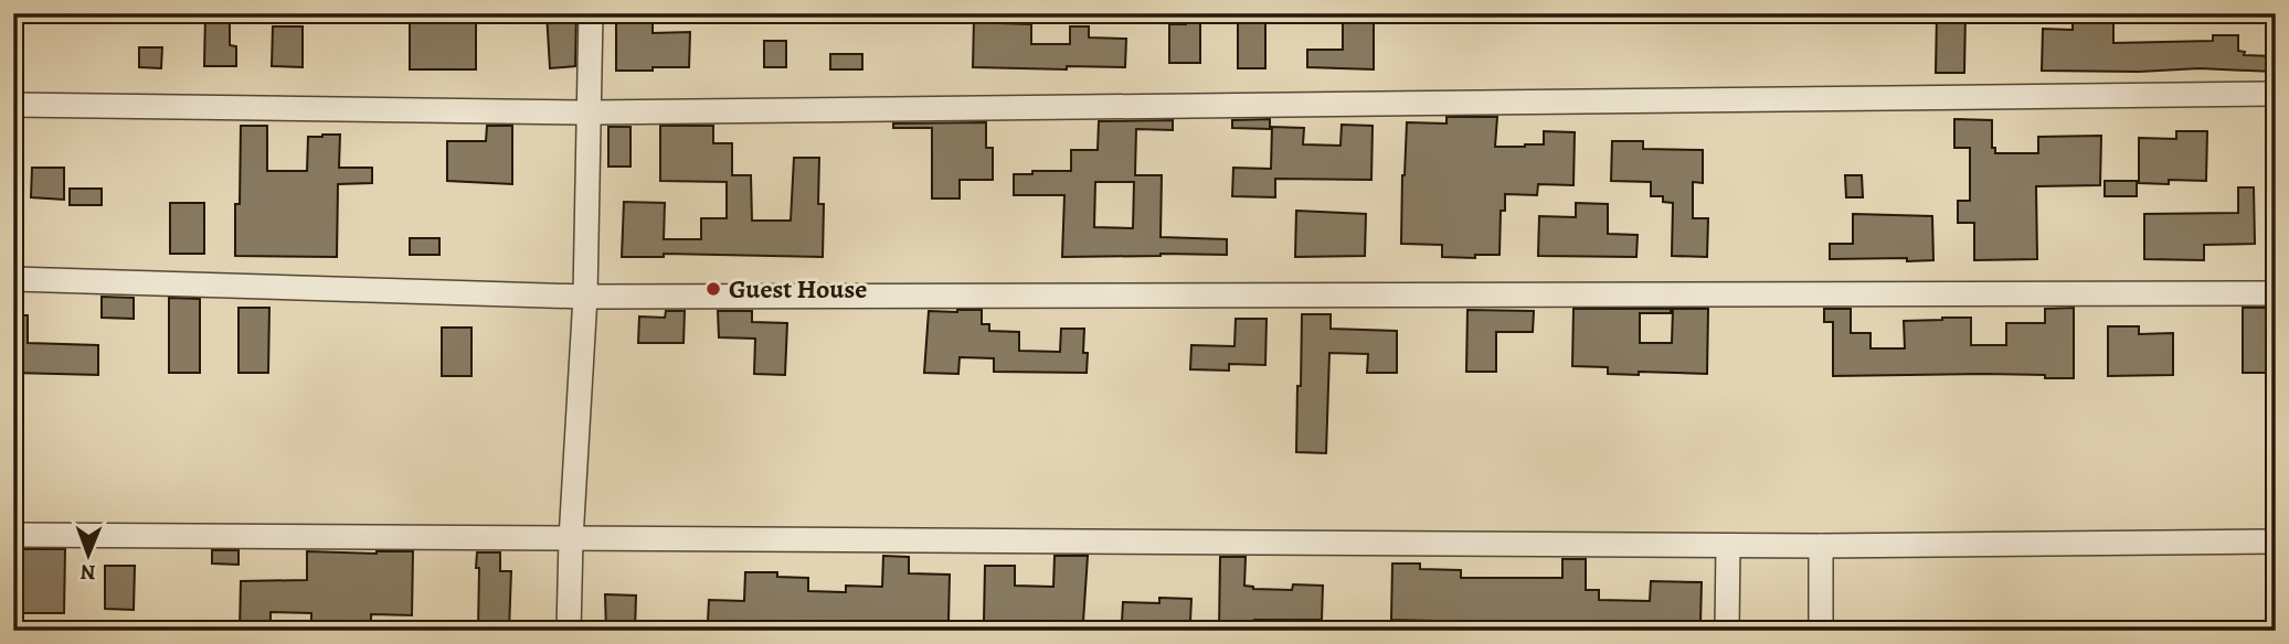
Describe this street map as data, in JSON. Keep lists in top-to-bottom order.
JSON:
{
  "places": ["Guest House"],
  "north": "bottom"
}
